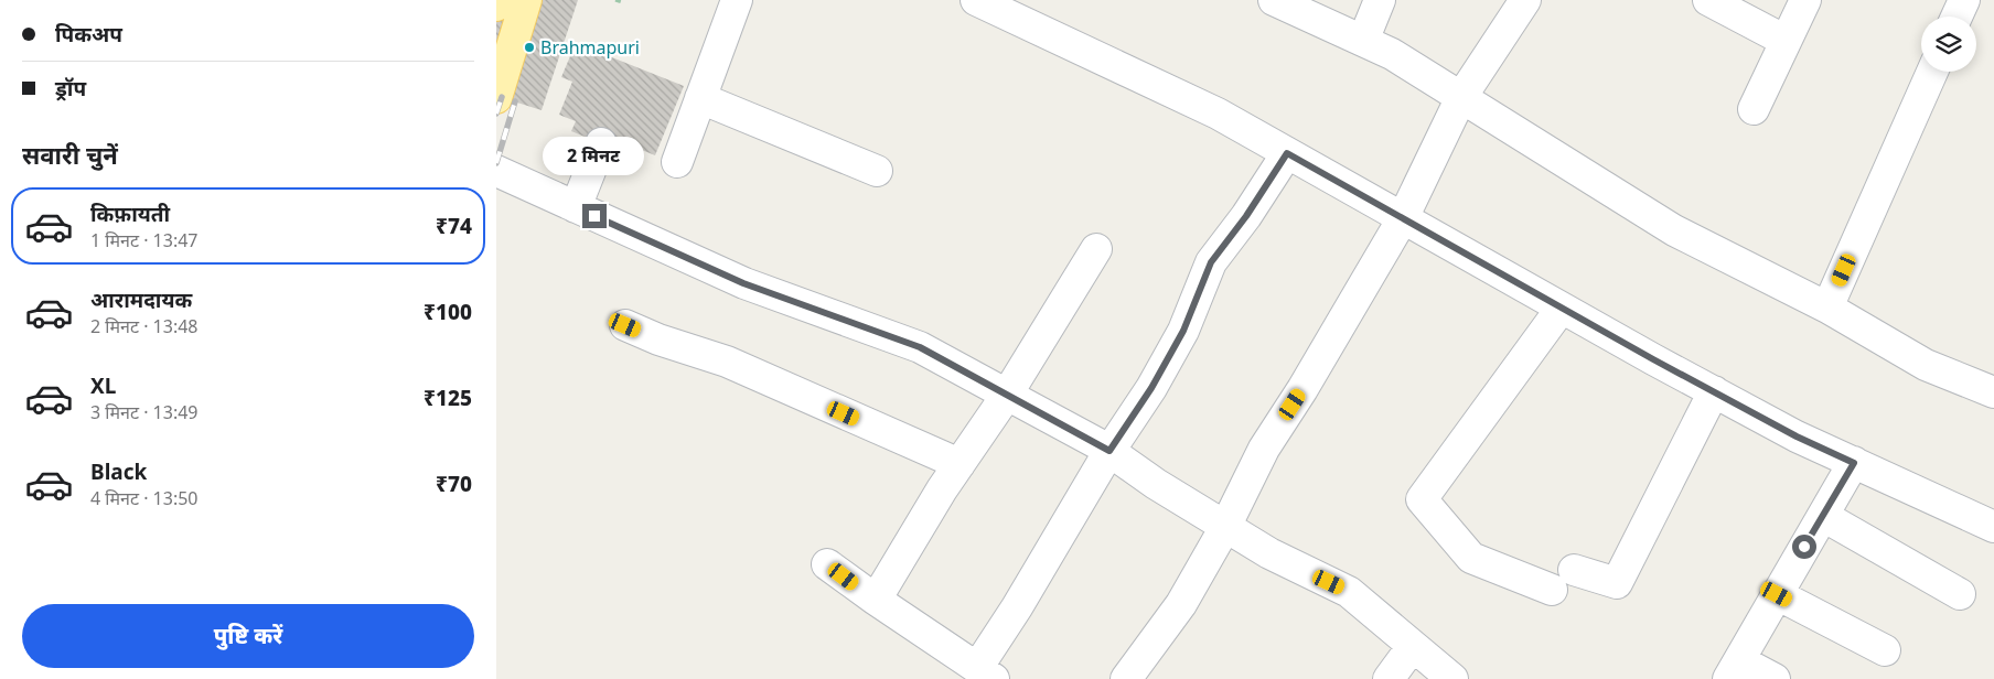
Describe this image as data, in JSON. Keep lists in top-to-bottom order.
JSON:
{
  "places": ["Brahmapuri"],
  "page": {
    "banner": ["पिकअप", "ड्रॉप"],
    "heading": "सवारी चुनें",
    "bubble": "2 मिनट",
    "list": [
      {
        "name": "किफ़ायती",
        "note": "1 मिनट · 13:47",
        "value": "₹74"
      },
      {
        "name": "आरामदायक",
        "note": "2 मिनट · 13:48",
        "value": "₹100"
      },
      {
        "name": "XL",
        "note": "3 मिनट · 13:49",
        "value": "₹125"
      },
      {
        "name": "Black",
        "note": "4 मिनट · 13:50",
        "value": "₹70"
      }
    ],
    "buttons": "पुष्टि करें"
  }
}
